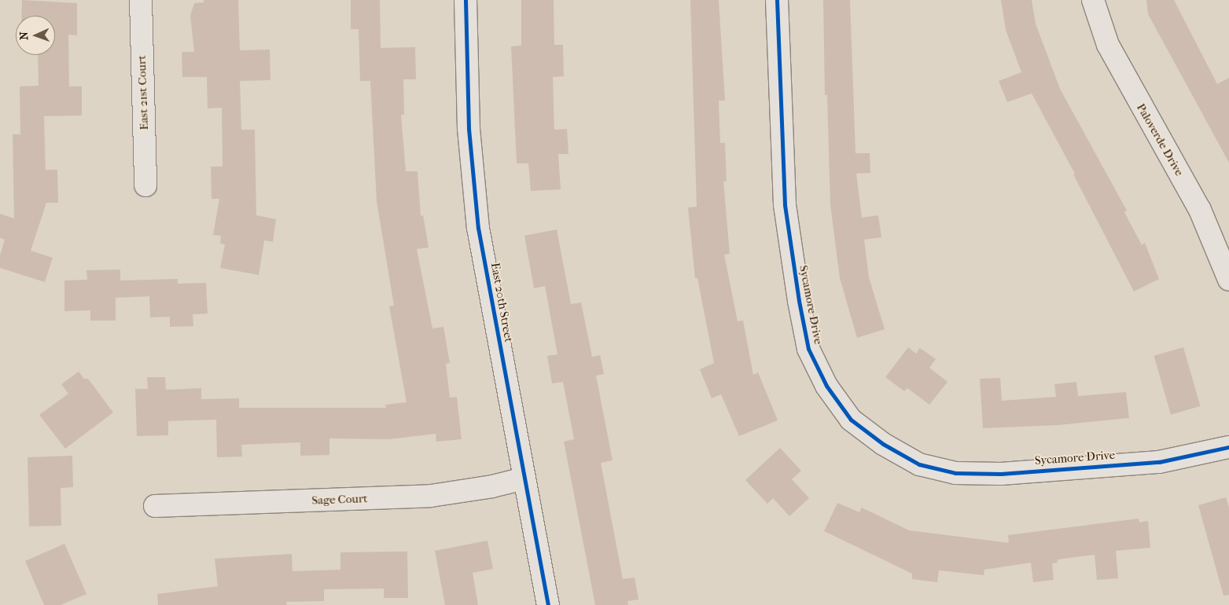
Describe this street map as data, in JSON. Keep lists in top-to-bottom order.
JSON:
{
  "streets": {
    "street": [
      "East 21st Court",
      "Paloverde Drive",
      "East 20th Street",
      "Sycamore Drive",
      "Sage Court"
    ]
  },
  "crossings": [
    ["East 20th Street", "Sage Court"]
  ],
  "north": "left"
}
